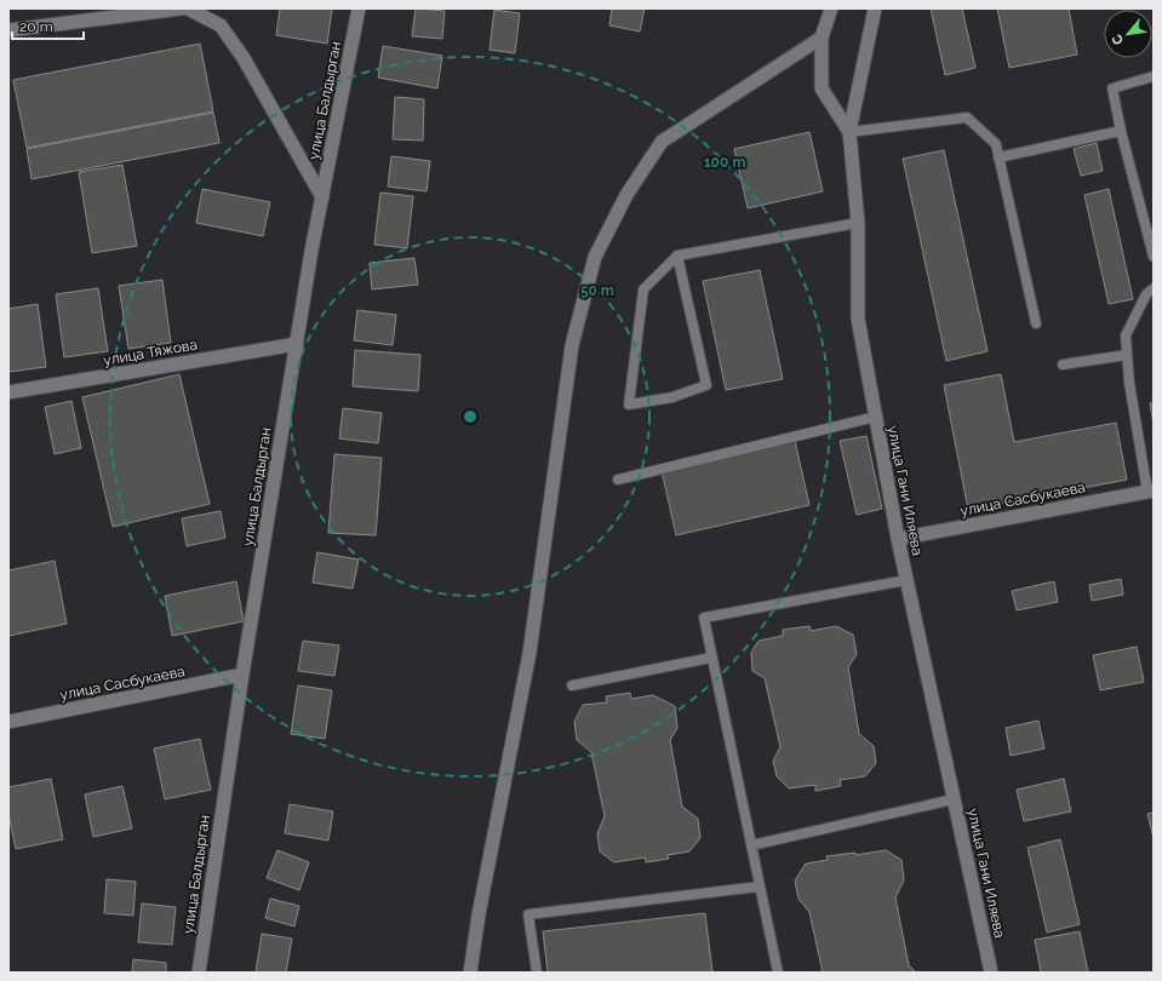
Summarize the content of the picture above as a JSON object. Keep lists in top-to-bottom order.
{
  "streets": {
    "street": [
      "улица Балдырган",
      "улица Тяжова",
      "улица Гани Иляева",
      "улица Сасбукаева"
    ]
  },
  "crossings": [
    ["улица Балдырган", "улица Тяжова"],
    ["улица Балдырган", "улица Сасбукаева"],
    ["улица Гани Иляева", "улица Сасбукаева"]
  ],
  "scale_bar": "20 m",
  "north": "bottom left",
  "rings": ["100 m", "50 m"]
}
